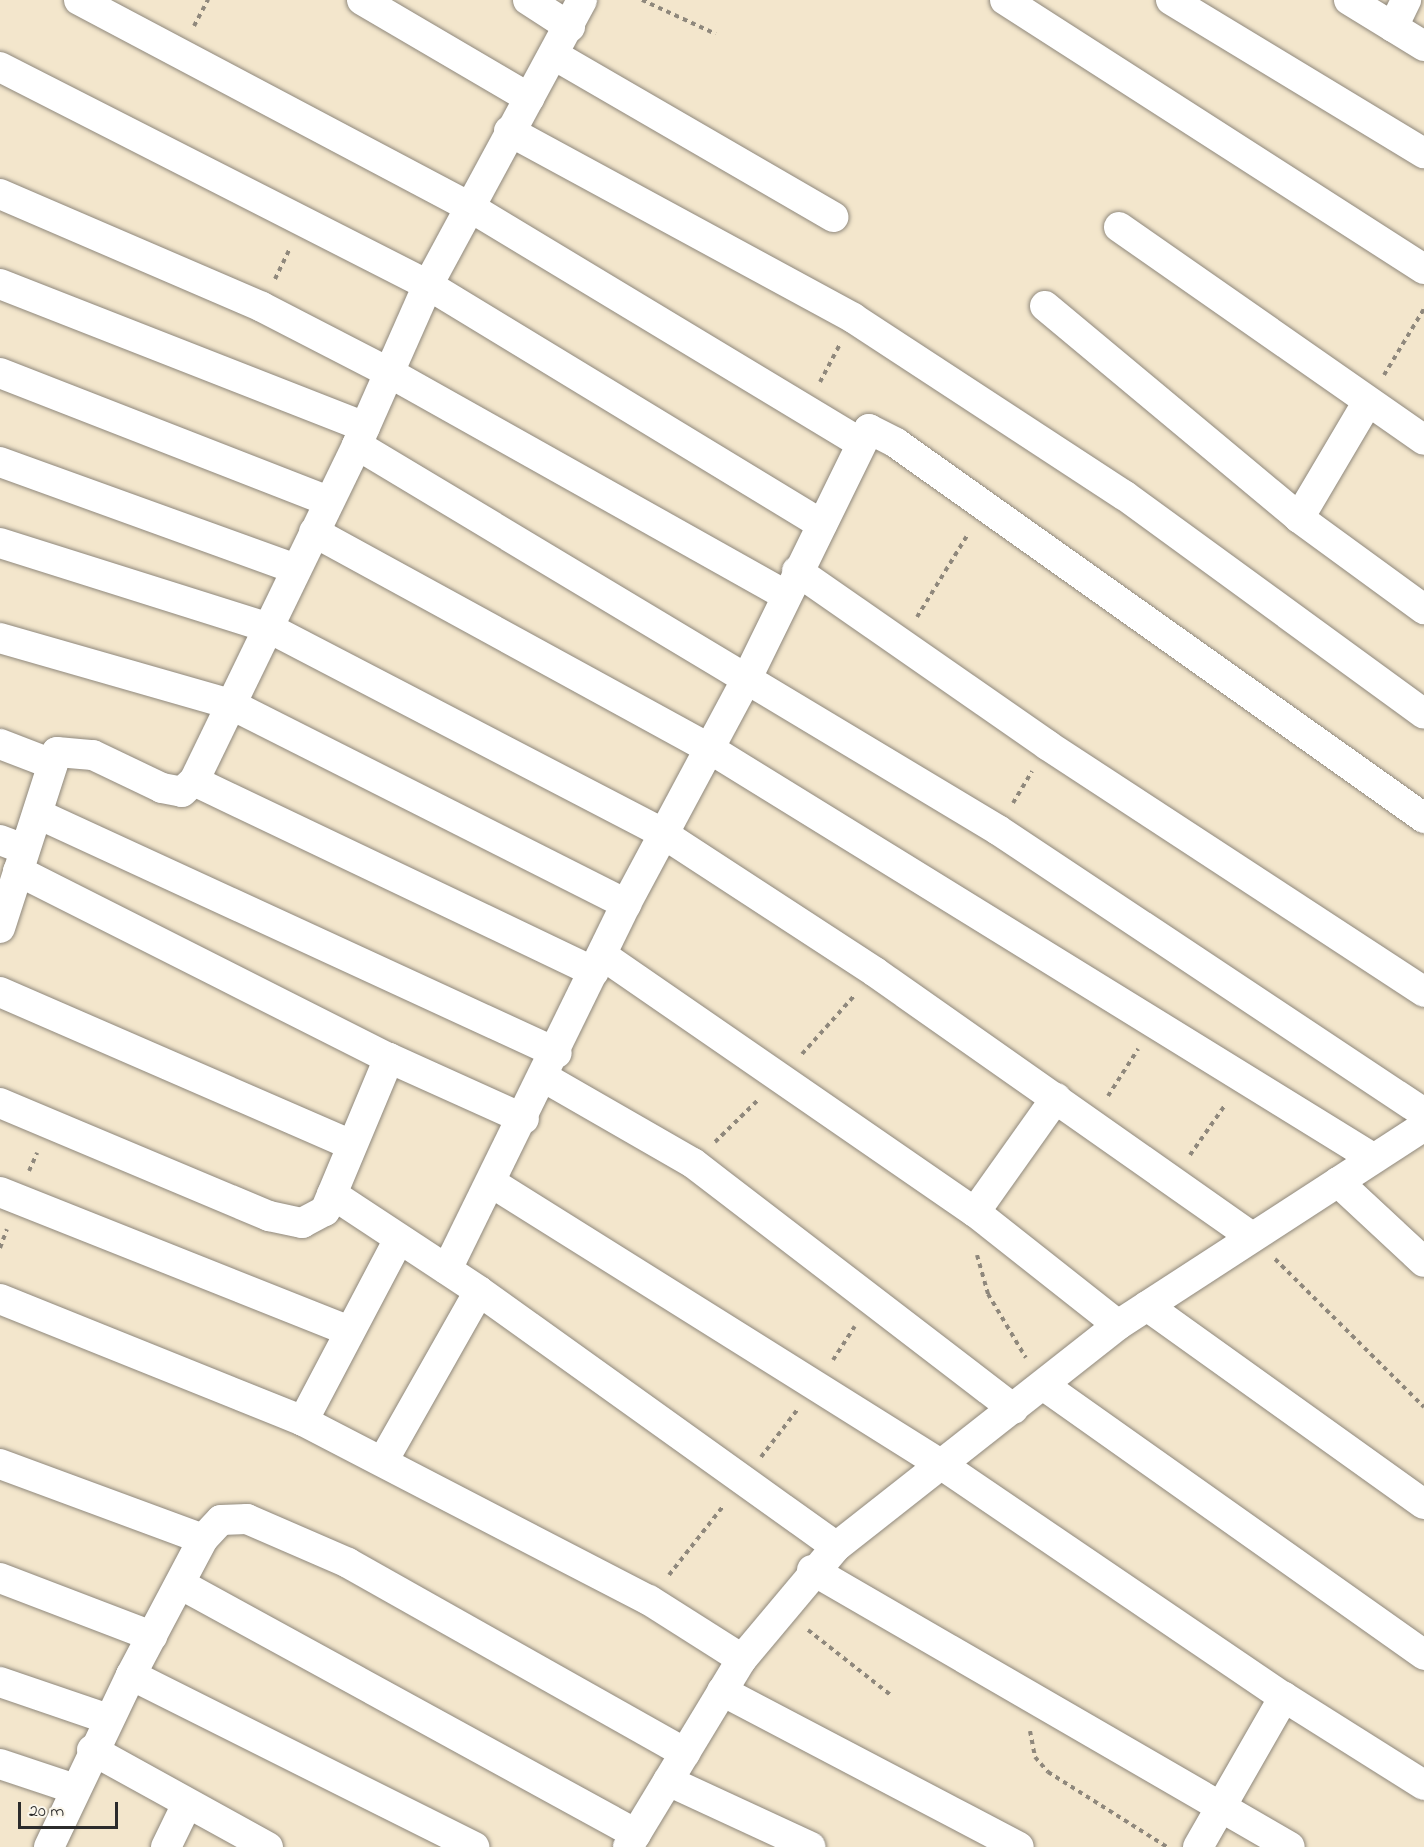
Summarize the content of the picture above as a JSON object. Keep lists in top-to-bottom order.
{
  "scale_bar": "20 m"
}
